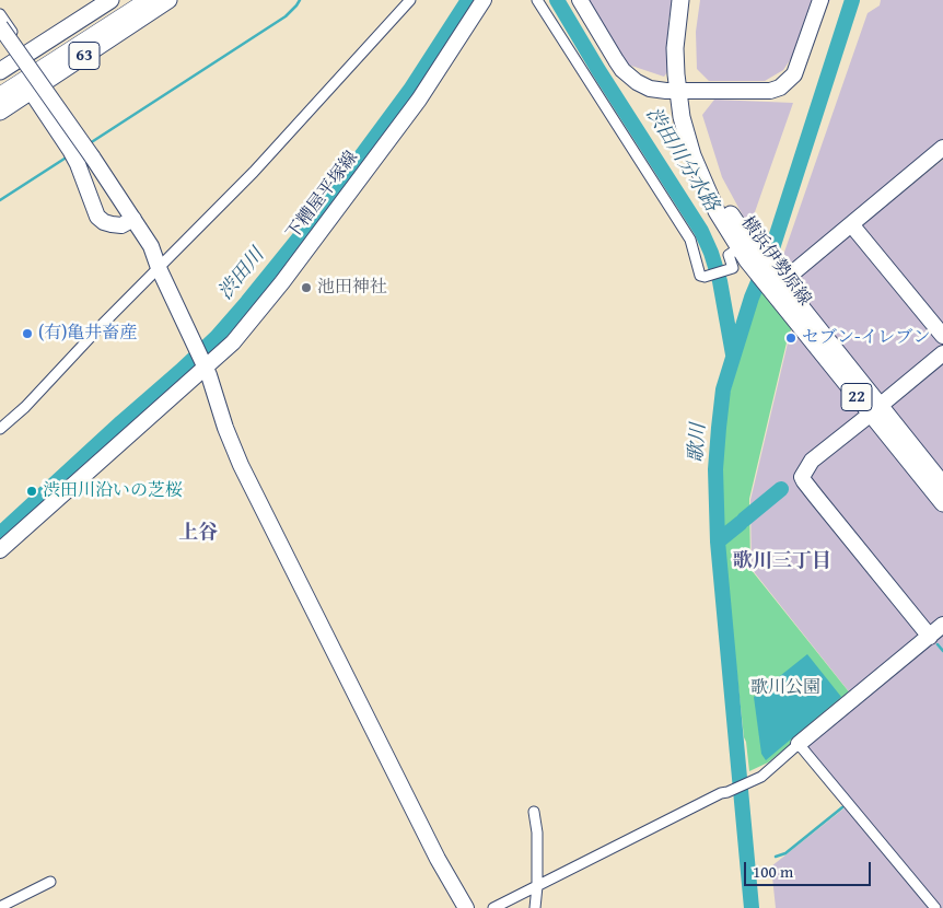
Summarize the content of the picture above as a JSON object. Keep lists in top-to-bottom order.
{
  "streets": {
    "main road": ["63", "横浜伊勢原線", "22"],
    "street": ["下糟屋平塚線"]
  },
  "districts": ["上谷", "歌川三丁目"],
  "water": ["渋田川分水路", "渋田川", "歌川"],
  "parks": ["歌川公園"],
  "places": [
    "池田神社",
    "(有)亀井畜産",
    "セブン-イレブン",
    "渋田川沿いの芝桜"
  ],
  "scale_bar": "100 m"
}
